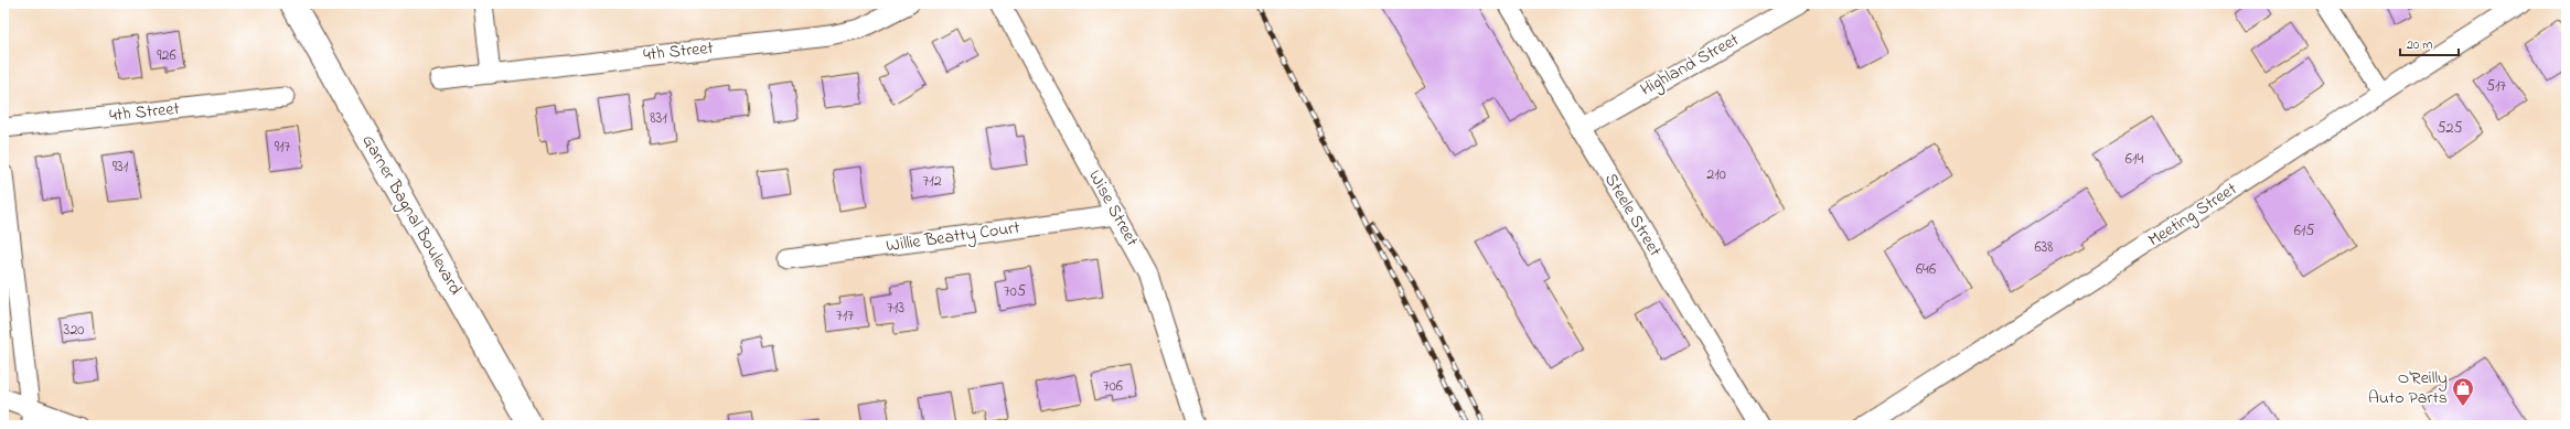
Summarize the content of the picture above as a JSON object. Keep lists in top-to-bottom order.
{
  "streets": {
    "highway": ["Garner Bagnal Boulevard"],
    "street": [
      "4th Street",
      "Highland Street",
      "Wise Street",
      "Steele Street",
      "Meeting Street",
      "Willie Beatty Court"
    ]
  },
  "crossings": [
    ["Highland Street", "Steele Street"],
    ["Wise Street", "Willie Beatty Court"]
  ],
  "places": {
    "shop": ["O'Reilly Auto Parts"]
  },
  "house_numbers": [
    "926",
    "517",
    "831",
    "525",
    "917",
    "614",
    "931",
    "210",
    "712",
    "615",
    "638",
    "646",
    "705",
    "713",
    "717",
    "320",
    "706"
  ],
  "scale_bar": "20 m"
}
